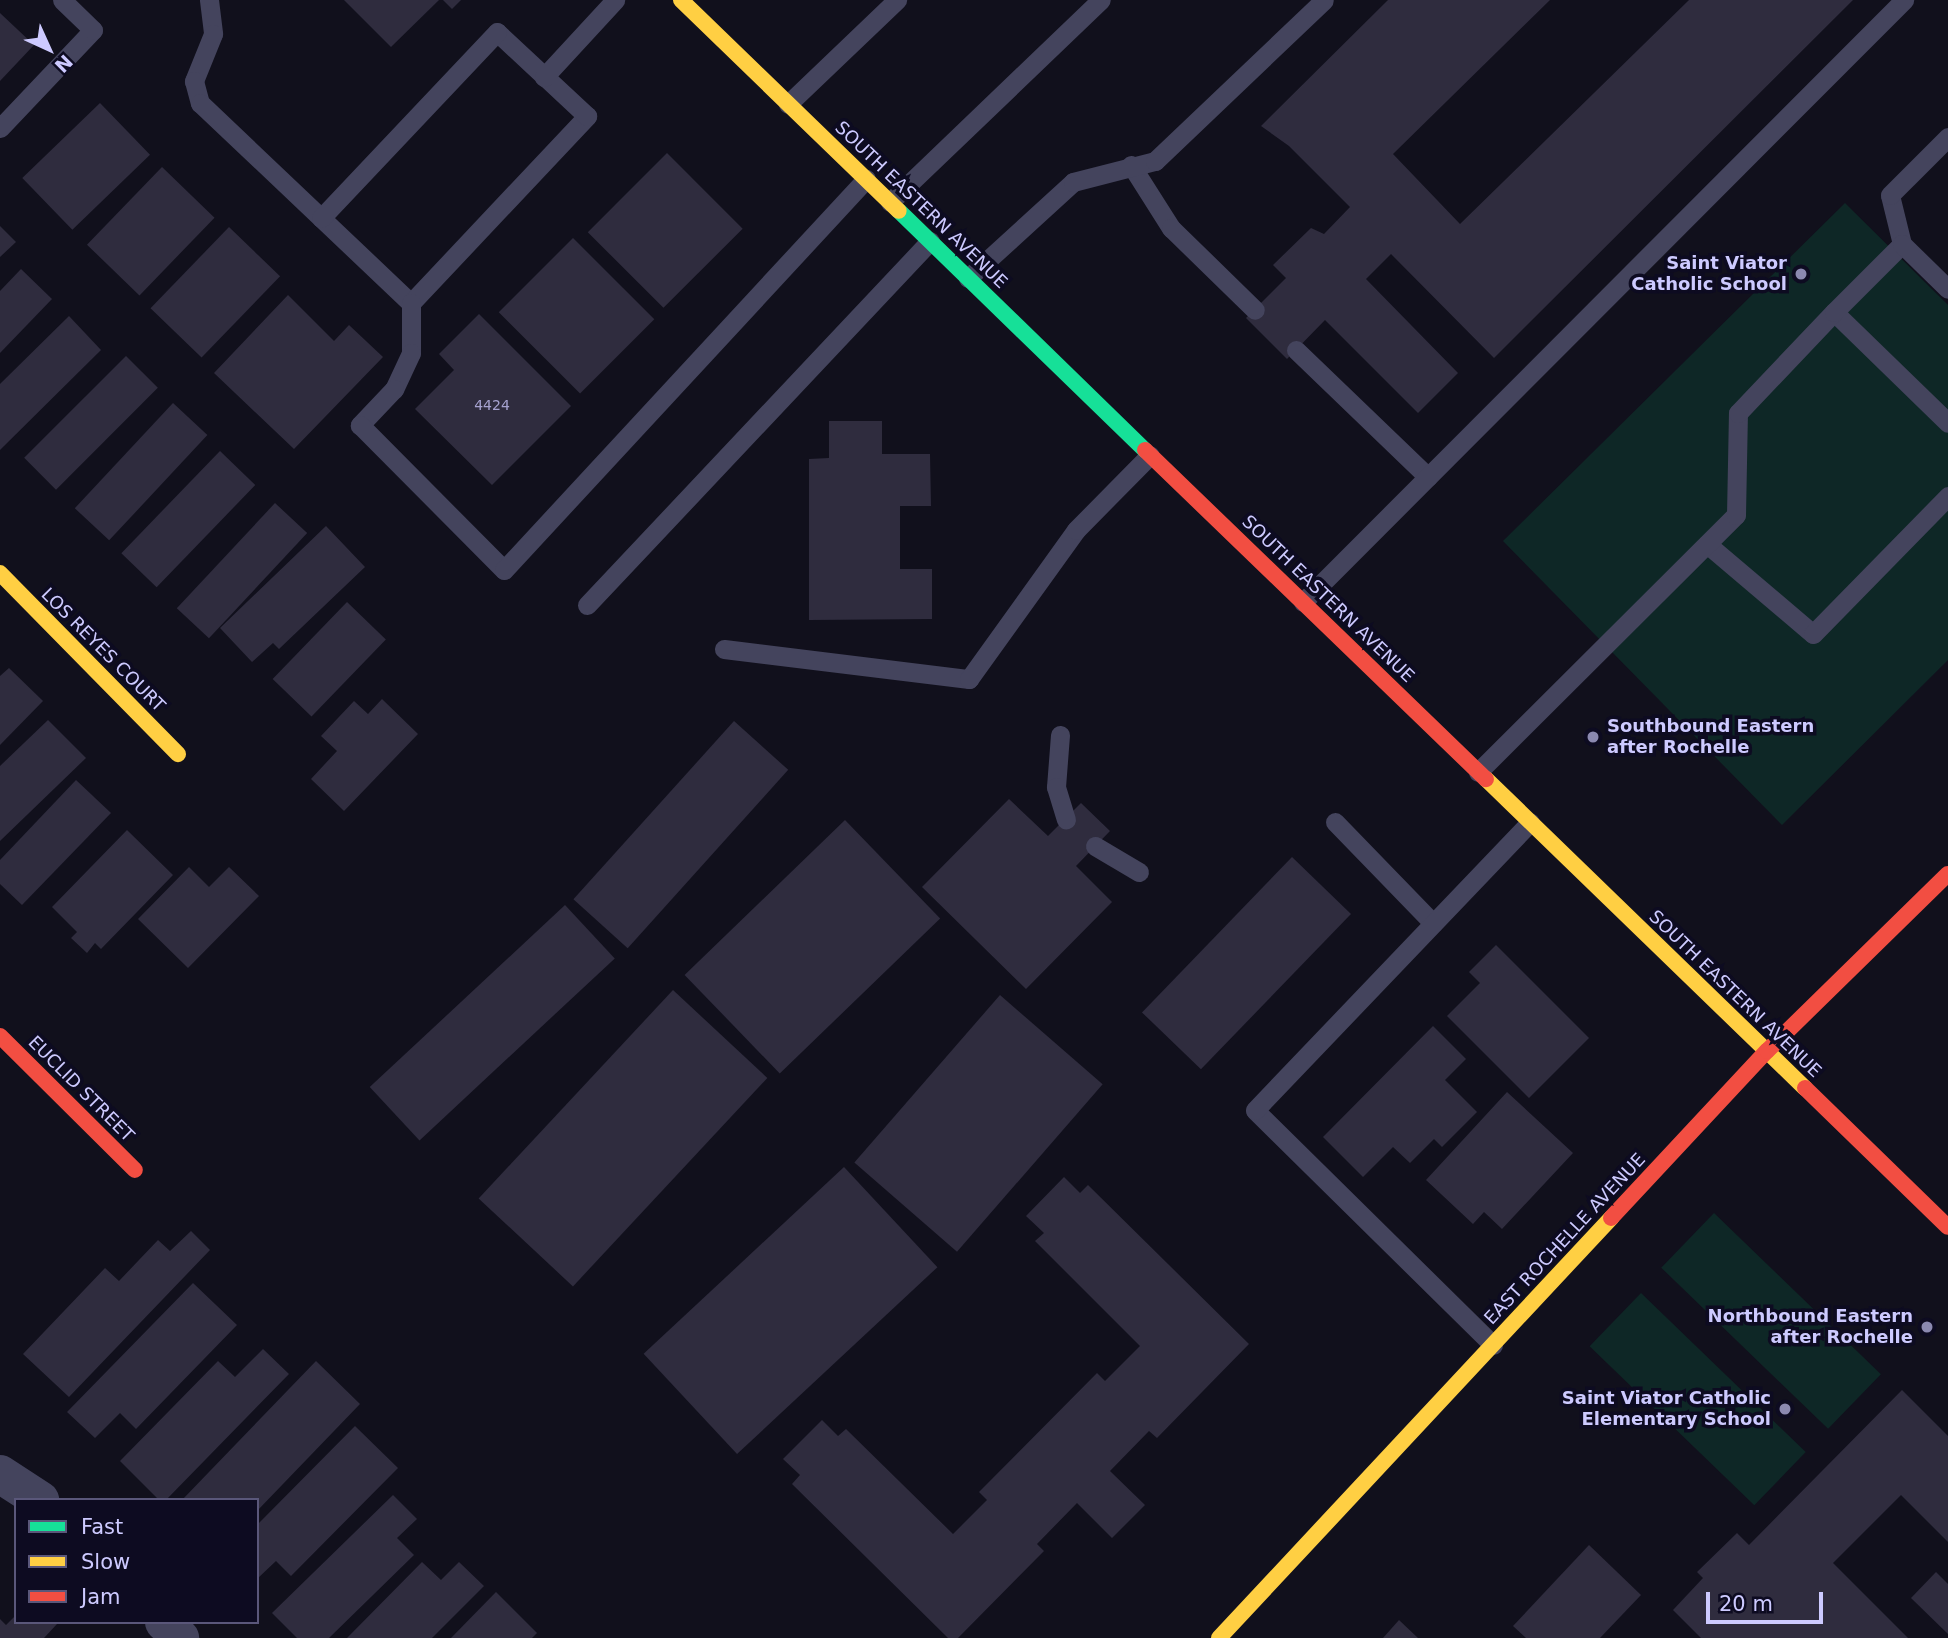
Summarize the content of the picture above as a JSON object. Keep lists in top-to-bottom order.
{
  "streets": {
    "main road": [
      "SOUTH EASTERN AVENUE",
      "LOS REYES COURT",
      "EUCLID STREET",
      "EAST ROCHELLE AVENUE"
    ]
  },
  "crossings": [
    ["SOUTH EASTERN AVENUE", "EAST ROCHELLE AVENUE"]
  ],
  "places": [
    "Saint Viator Catholic School",
    "Southbound Eastern after Rochelle",
    "Northbound Eastern after Rochelle",
    "Saint Viator Catholic Elementary School"
  ],
  "house_numbers": ["4424"],
  "legend": ["Fast", "Slow", "Jam"],
  "scale_bar": "20 m",
  "north": "bottom right"
}
